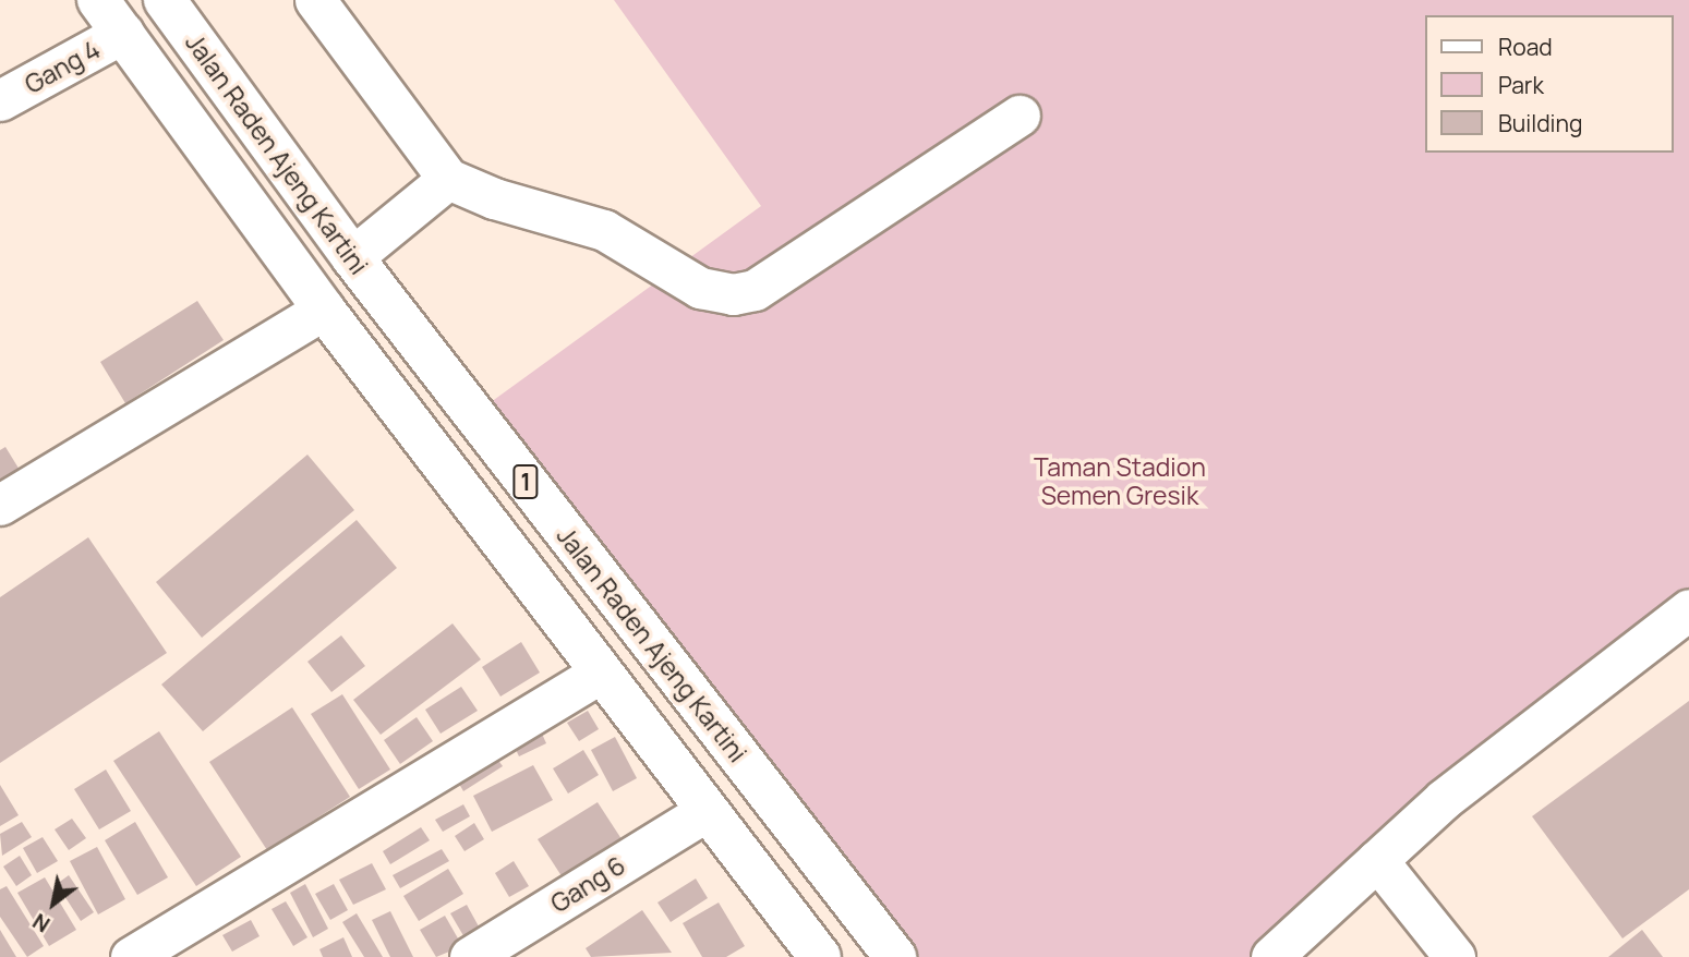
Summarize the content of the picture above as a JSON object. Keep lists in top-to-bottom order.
{
  "streets": {
    "highway": ["Jalan Raden Ajeng Kartini", "1"],
    "street": ["Gang 4", "Gang 6"]
  },
  "crossings": [
    ["Gang 4", "Jalan Raden Ajeng Kartini"],
    ["Jalan Raden Ajeng Kartini", "Gang 6"]
  ],
  "parks": ["Taman Stadion Semen Gresik"],
  "legend": ["Road", "Park", "Building"],
  "north": "bottom left"
}
